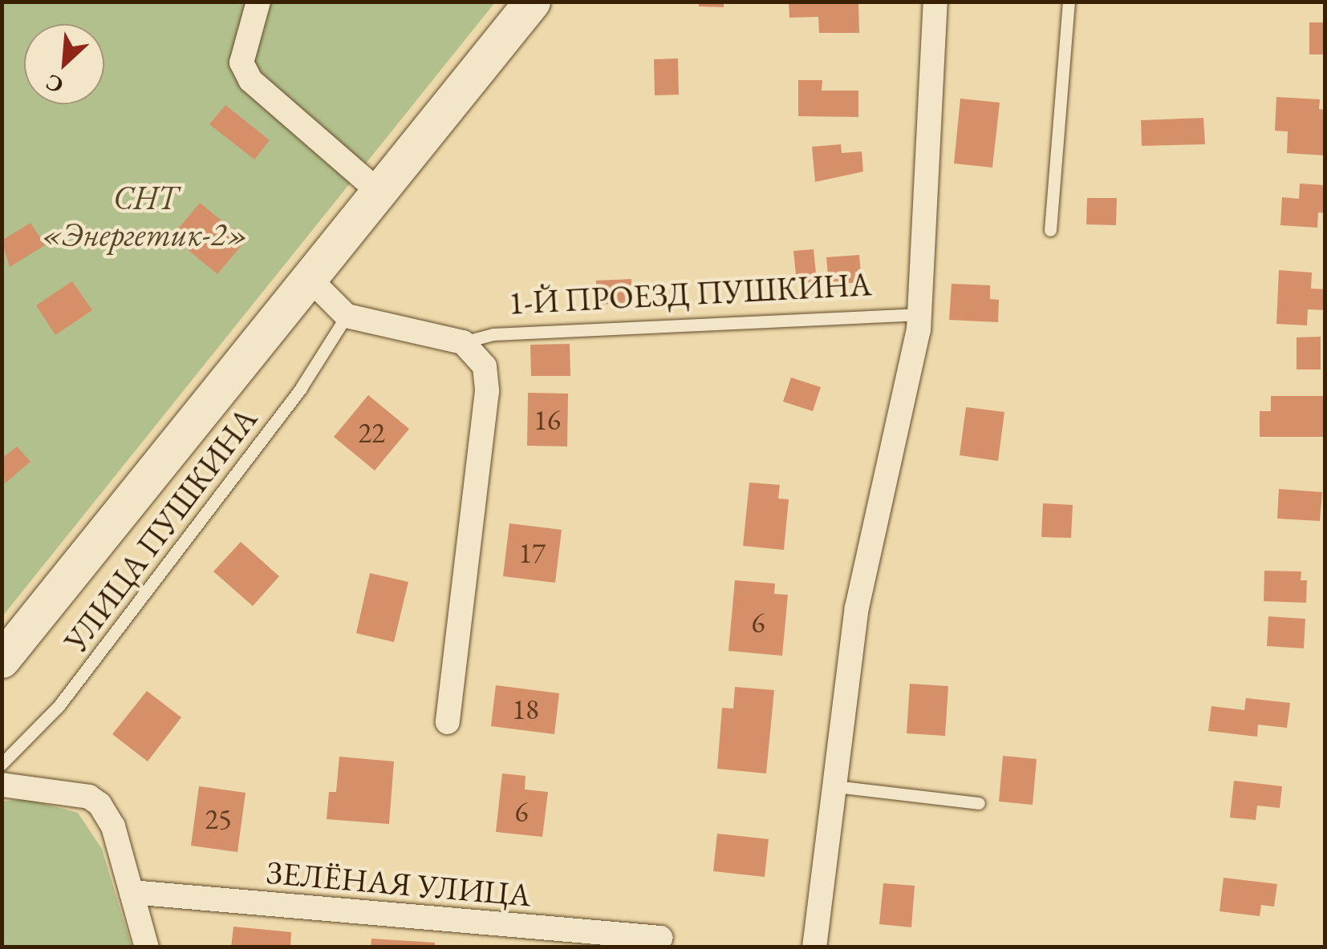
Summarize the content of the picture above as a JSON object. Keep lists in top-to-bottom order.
{
  "streets": {
    "street": ["1-Й ПРОЕЗД ПУШКИНА", "ЗЕЛЁНАЯ УЛИЦА"],
    "lane": ["УЛИЦА ПУШКИНА"]
  },
  "crossings": [
    ["1-Й ПРОЕЗД ПУШКИНА", "УЛИЦА ПУШКИНА"]
  ],
  "parks": ["СНТ «Энергетик-2»"],
  "house_numbers": [
    "16",
    "22",
    "17",
    "6",
    "18",
    "6",
    "25"
  ],
  "north": "bottom left"
}
